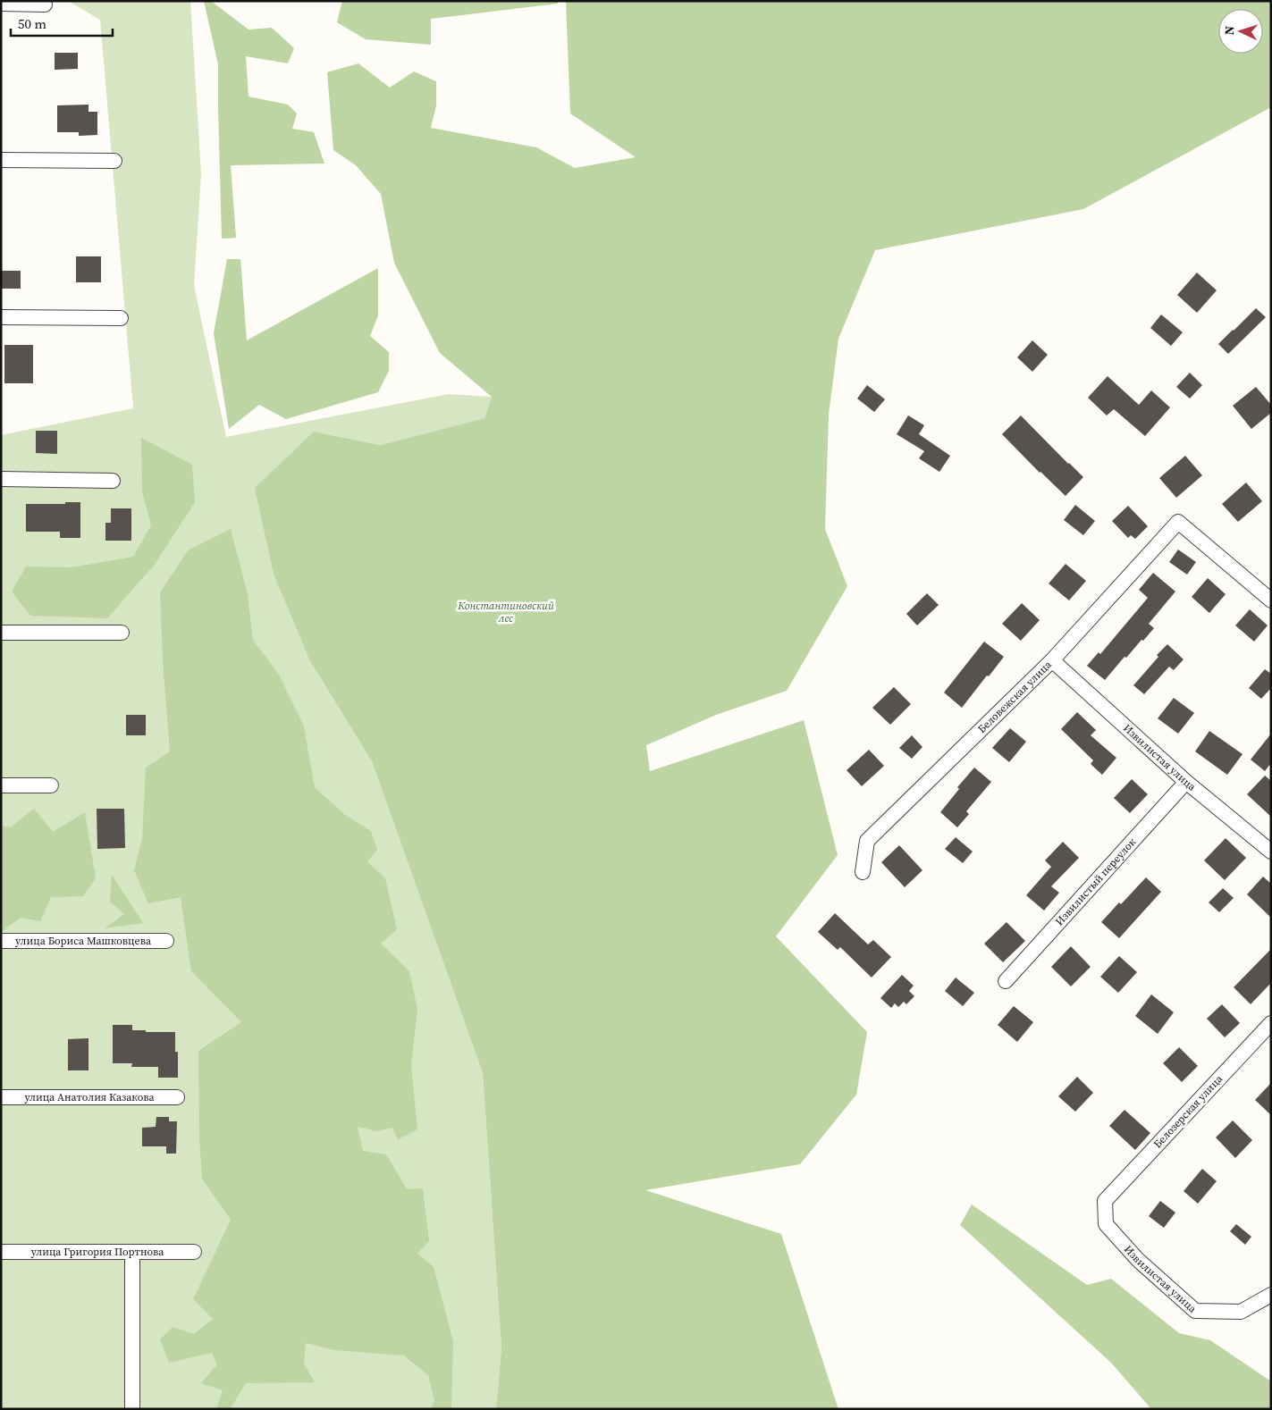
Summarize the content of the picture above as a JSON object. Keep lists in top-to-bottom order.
{
  "streets": {
    "street": [
      "Беловежская улица",
      "Извилистая улица",
      "Извилистый переулок",
      "улица Бориса Машковцева",
      "улица Анатолия Казакова",
      "Белозерская улица",
      "улица Григория Портнова"
    ]
  },
  "crossings": [
    ["Беловежская улица", "Извилистая улица"],
    ["Извилистая улица", "Извилистый переулок"],
    ["Извилистая улица", "Белозерская улица"]
  ],
  "parks": ["Константиновский лес"],
  "scale_bar": "50 m",
  "north": "left"
}
